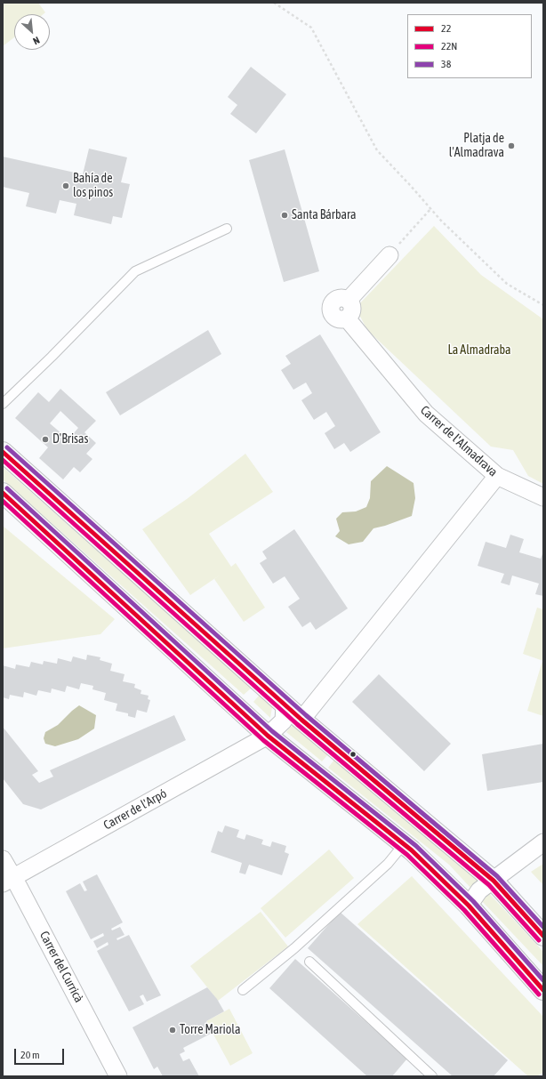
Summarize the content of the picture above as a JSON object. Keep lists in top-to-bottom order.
{
  "streets": {
    "street": ["Carrer de l'Almadrava", "Carrer de l'Arpó", "Carrer del Curricà"]
  },
  "crossings": [
    ["Carrer de l'Arpó", "Carrer del Curricà"]
  ],
  "parks": ["La Almadraba"],
  "places": [
    "Platja de l'Almadrava",
    "Bahía de los pinos",
    "Santa Bárbara",
    "D'Brisas",
    "Torre Mariola"
  ],
  "lines": ["transit line 38", "transit line 22", "transit line 22N"],
  "legend": ["22", "22N", "38"],
  "scale_bar": "20 m",
  "north": "bottom right"
}
